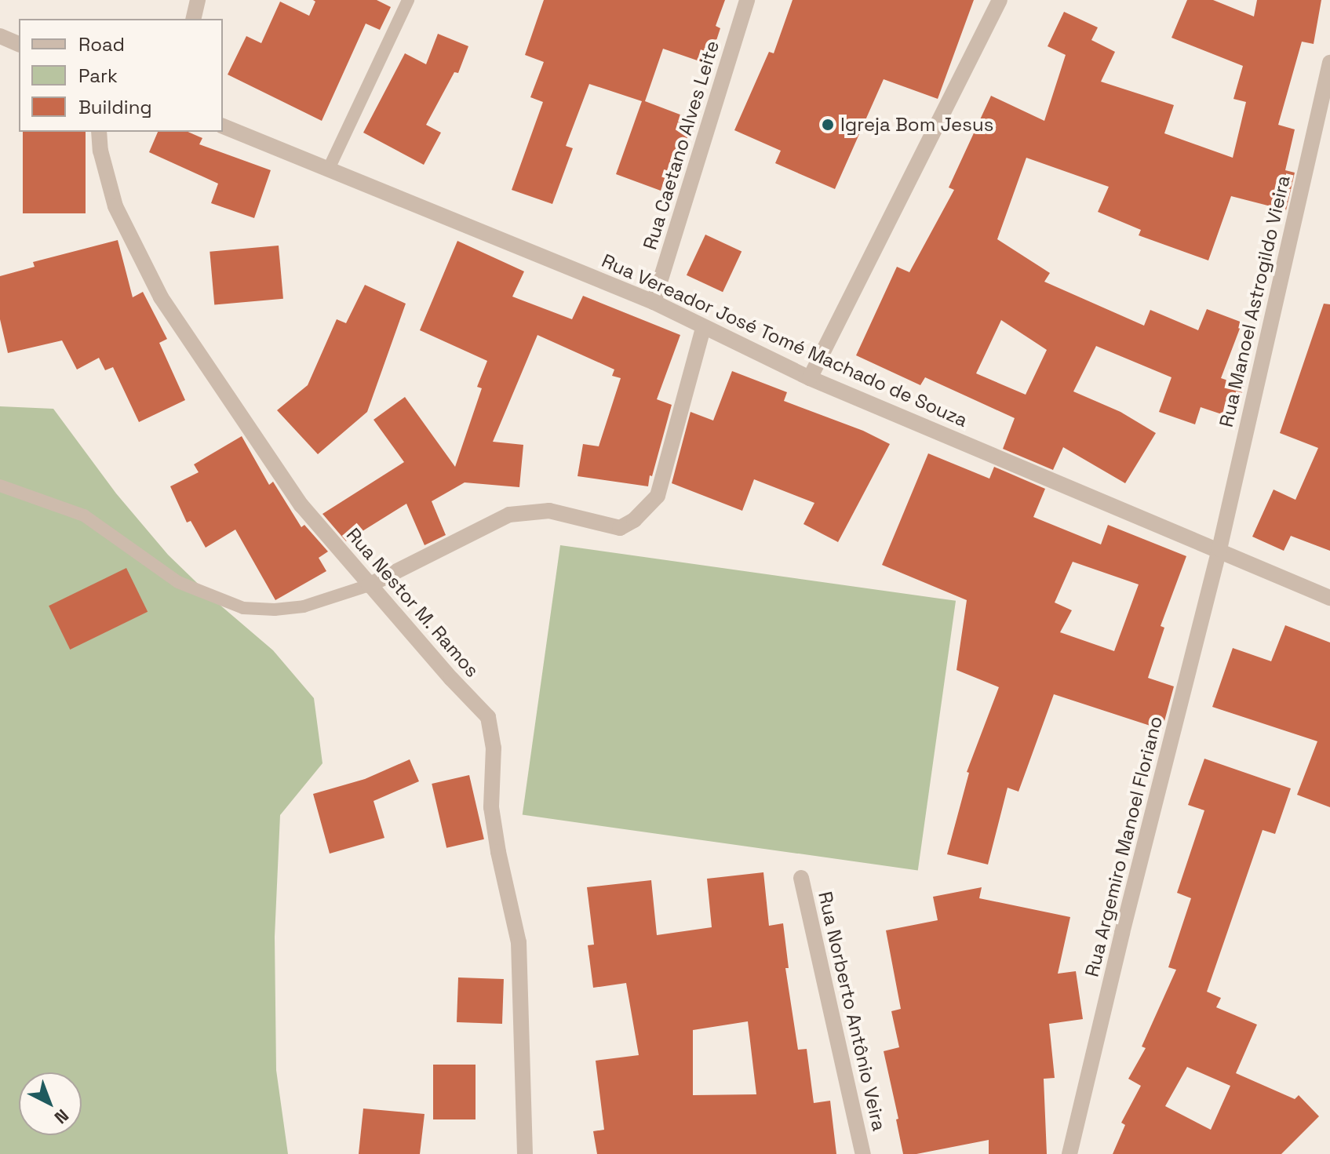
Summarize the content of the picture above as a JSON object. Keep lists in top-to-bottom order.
{
  "streets": {
    "street": [
      "Rua Caetano Alves Leite",
      "Rua Manoel Astrogildo Vieira",
      "Rua Vereador José Tomé Machado de Souza",
      "Rua Nestor M. Ramos",
      "Rua Argemiro Manoel Floriano",
      "Rua Norberto Antônio Veira"
    ]
  },
  "crossings": [
    ["Rua Caetano Alves Leite", "Rua Vereador José Tomé Machado de Souza"],
    ["Rua Manoel Astrogildo Vieira", "Rua Vereador José Tomé Machado de Souza"],
    ["Rua Manoel Astrogildo Vieira", "Rua Argemiro Manoel Floriano"],
    ["Rua Vereador José Tomé Machado de Souza", "Rua Argemiro Manoel Floriano"]
  ],
  "places": ["Igreja Bom Jesus"],
  "legend": ["Road", "Park", "Building"],
  "north": "bottom right"
}
